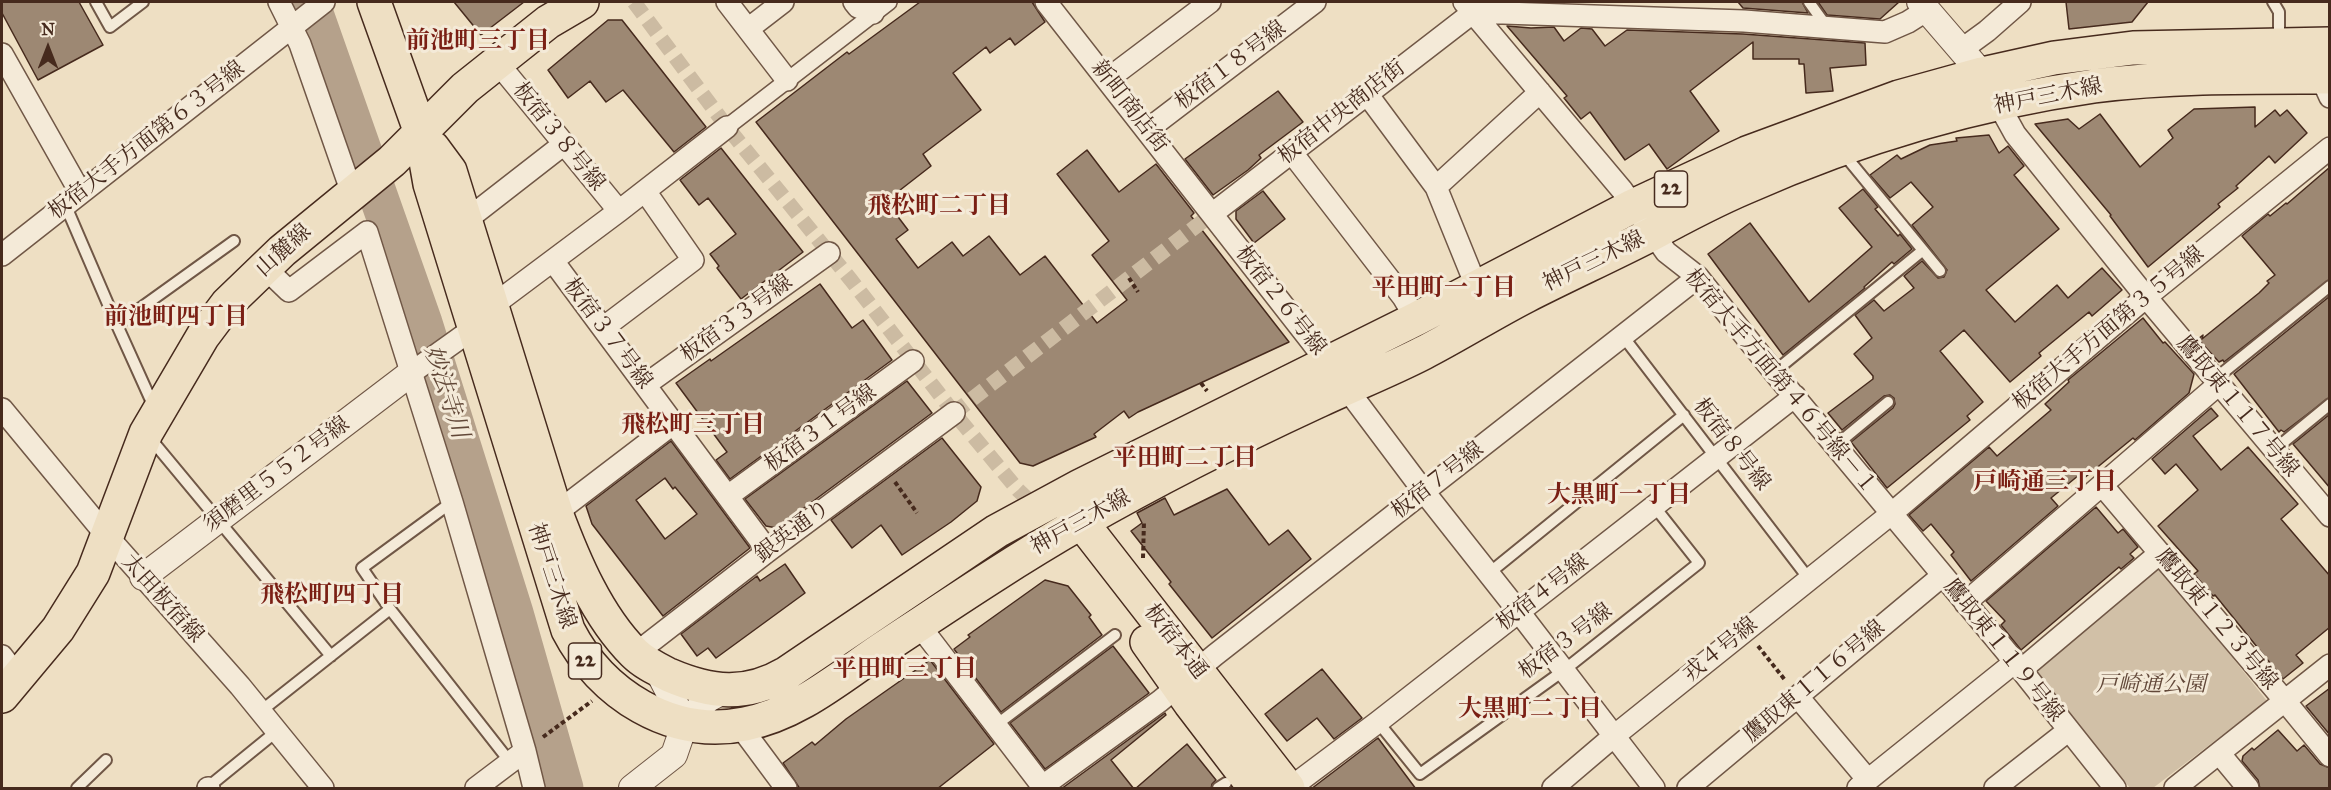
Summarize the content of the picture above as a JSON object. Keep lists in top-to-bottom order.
{
  "streets": {
    "main road": [
      "神戸三木線",
      "22",
      "山麓線",
      "板宿本通"
    ],
    "street": [
      "板宿１８号線",
      "新町商店街",
      "板宿中央商店街",
      "板宿３８号線",
      "板宿大手方面第６３号線",
      "板宿２６号線",
      "板宿３３号線",
      "板宿大手方面第３５号線",
      "板宿３７号線",
      "板宿大手方面第４６号線－１",
      "鷹取東１１７号線",
      "板宿３１号線",
      "須磨里５５２号線",
      "板宿７号線",
      "銀英通り",
      "板宿４号線",
      "太田板宿線",
      "鷹取東１２３号線",
      "戎４号線",
      "鷹取東１１９号線",
      "鷹取東１１６号線"
    ],
    "lane": ["板宿８号線", "板宿３号線"]
  },
  "crossings": [
    ["板宿１８号線", "新町商店街"],
    ["神戸三木線", "山麓線"],
    ["神戸三木線", "板宿２６号線"],
    ["神戸三木線", "板宿大手方面第４６号線－１"],
    ["神戸三木線", "鷹取東１１７号線"],
    ["神戸三木線", "銀英通り"],
    ["神戸三木線", "板宿本通"],
    ["新町商店街", "板宿中央商店街"],
    ["新町商店街", "板宿２６号線"],
    ["板宿中央商店街", "板宿２６号線"],
    ["板宿中央商店街", "板宿大手方面第４６号線－１"],
    ["板宿３８号線", "山麓線"],
    ["山麓線", "太田板宿線"],
    ["板宿２６号線", "板宿７号線"],
    ["板宿２６号線", "板宿４号線"],
    ["板宿２６号線", "板宿３号線"],
    ["板宿２６号線", "戎４号線"],
    ["板宿３３号線", "板宿３７号線"],
    ["板宿大手方面第３５号線", "板宿大手方面第４６号線－１"],
    ["板宿大手方面第３５号線", "鷹取東１１７号線"],
    ["板宿大手方面第３５号線", "戎４号線"],
    ["板宿大手方面第３５号線", "鷹取東１１９号線"],
    ["板宿３７号線", "板宿３１号線"],
    ["板宿３７号線", "銀英通り"],
    ["板宿大手方面第４６号線－１", "板宿７号線"],
    ["板宿大手方面第４６号線－１", "板宿４号線"],
    ["板宿大手方面第４６号線－１", "戎４号線"],
    ["板宿大手方面第４６号線－１", "鷹取東１１９号線"],
    ["板宿８号線", "板宿７号線"],
    ["板宿８号線", "板宿４号線"],
    ["板宿８号線", "戎４号線"],
    ["須磨里５５２号線", "太田板宿線"],
    ["板宿７号線", "板宿本通"],
    ["板宿４号線", "板宿本通"],
    ["板宿４号線", "板宿３号線"],
    ["戎４号線", "鷹取東１１９号線"],
    ["鷹取東１１９号線", "鷹取東１１６号線"]
  ],
  "districts": [
    "前池町三丁目",
    "飛松町二丁目",
    "平田町一丁目",
    "前池町四丁目",
    "飛松町三丁目",
    "平田町二丁目",
    "戸崎通三丁目",
    "大黒町一丁目",
    "飛松町四丁目",
    "平田町三丁目",
    "大黒町二丁目"
  ],
  "water": ["妙法寺川"],
  "parks": ["戸崎通公園"],
  "north": "top"
}
